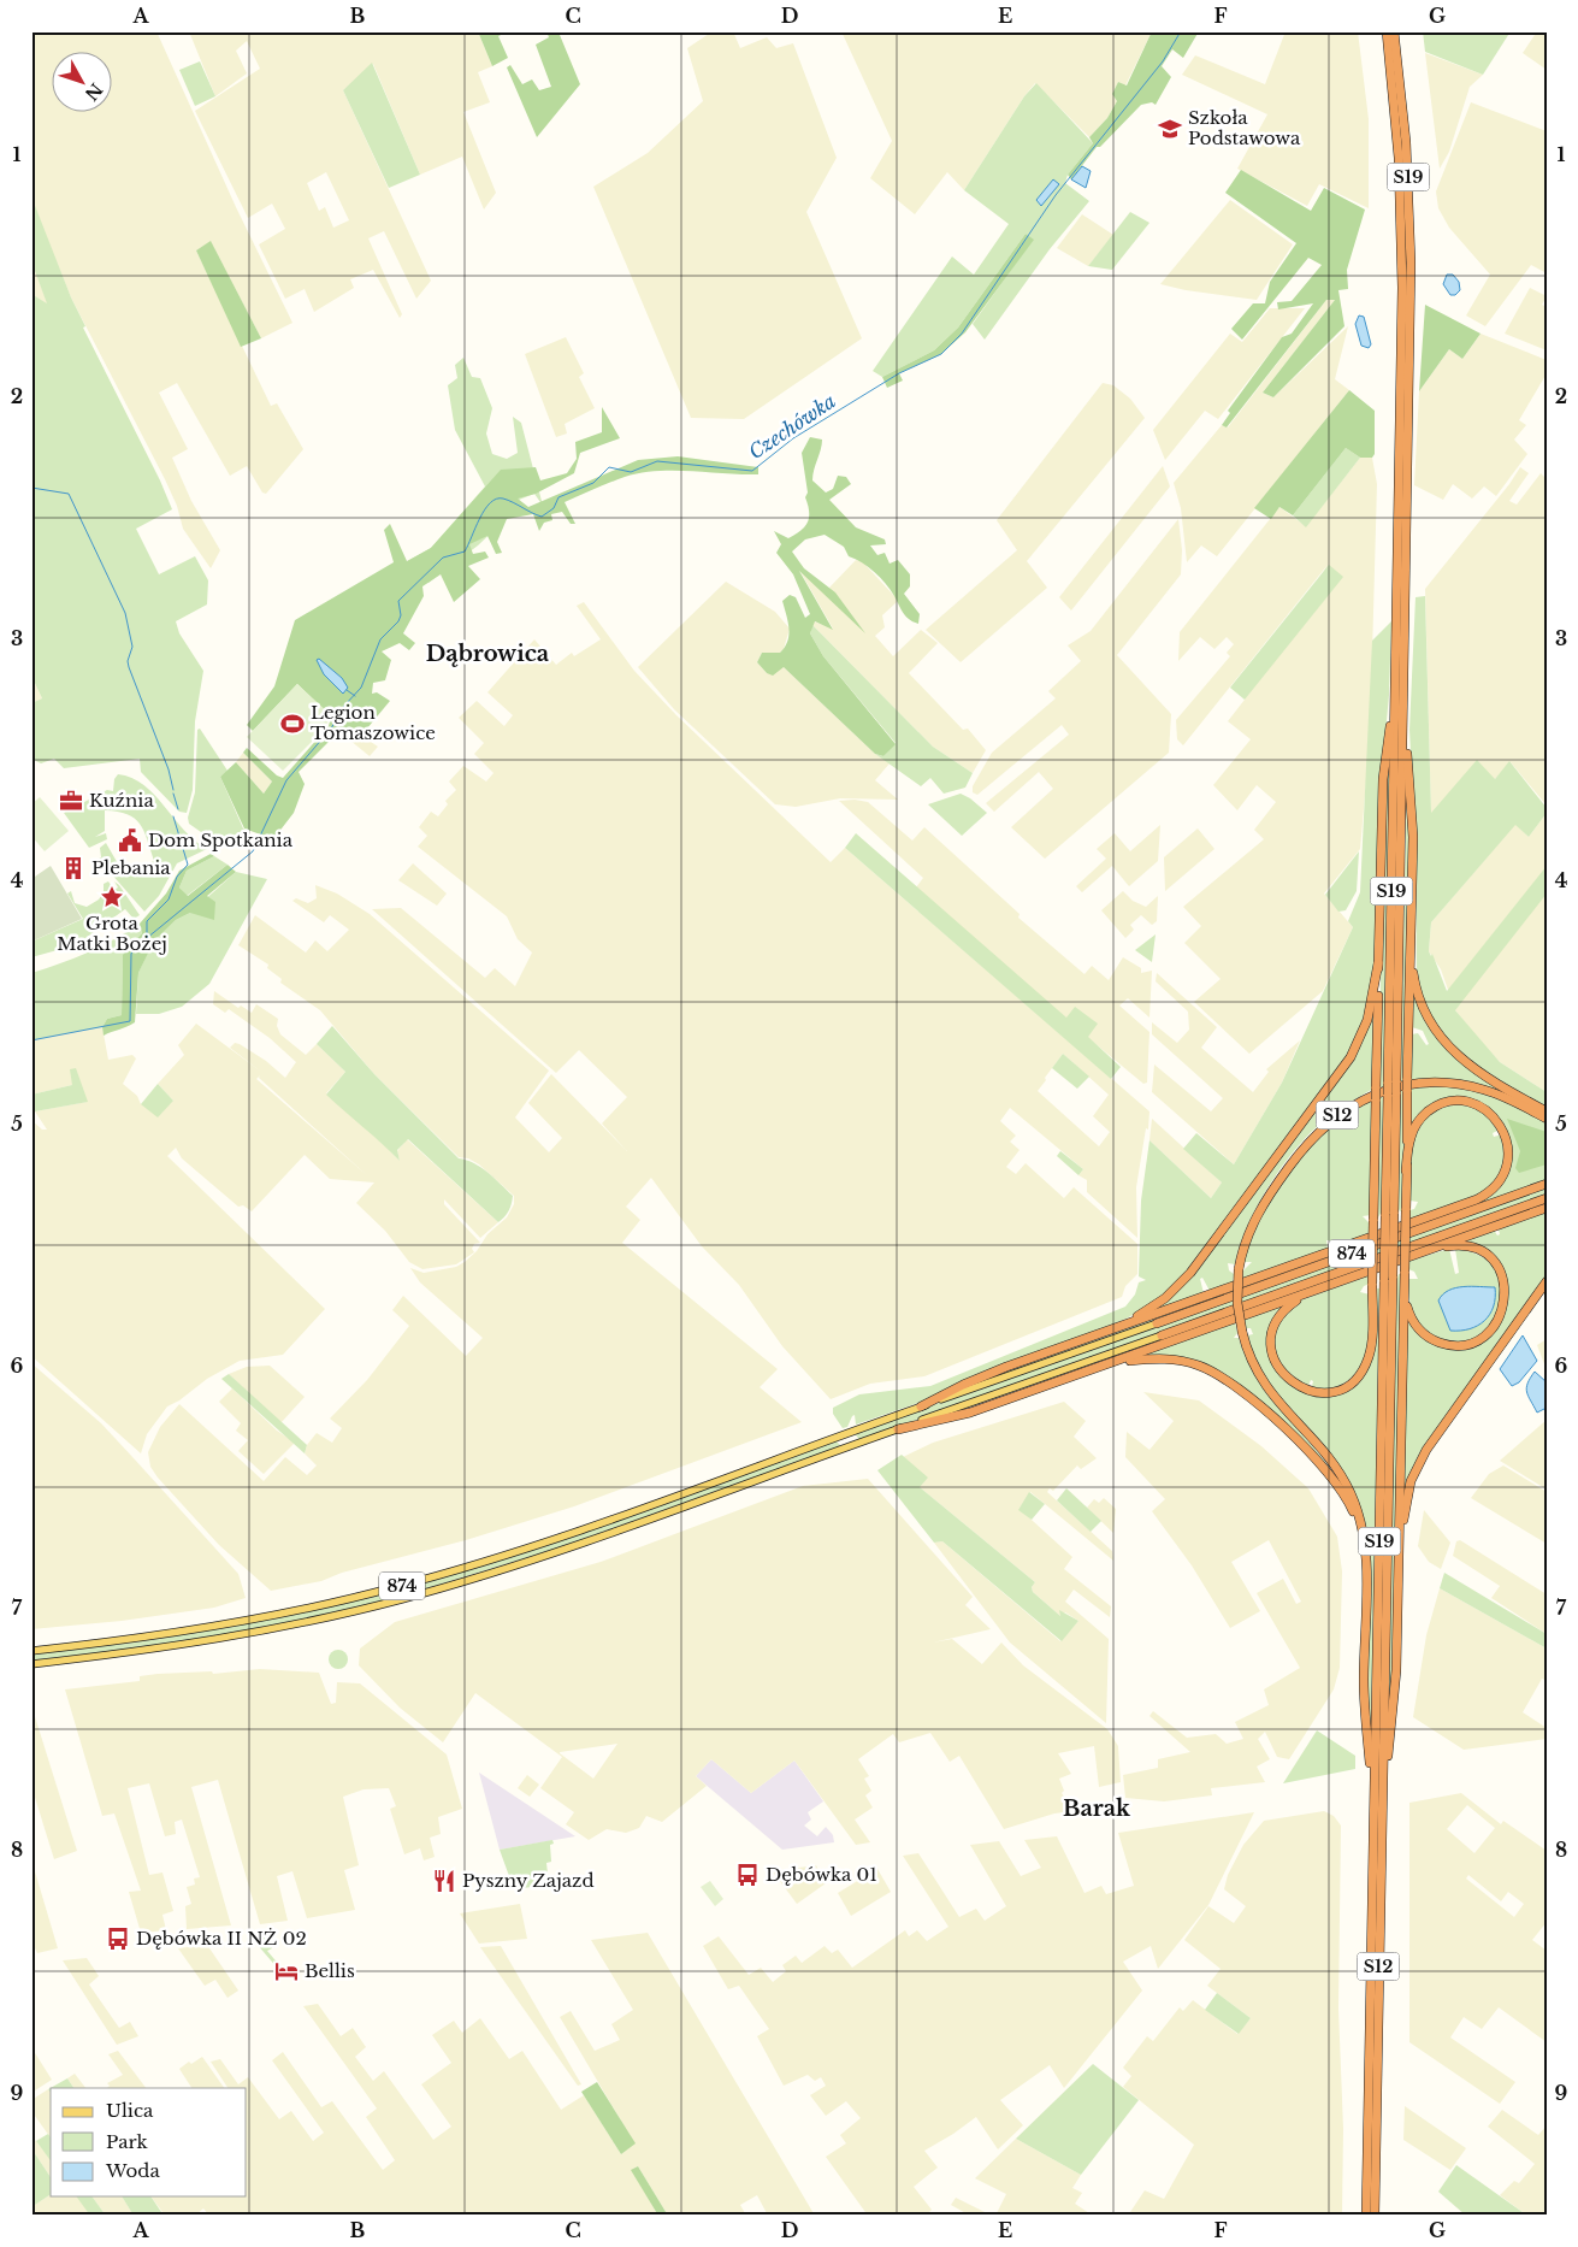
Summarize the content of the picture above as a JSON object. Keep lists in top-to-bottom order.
{
  "streets": {
    "highway": ["S19", "S12", "874"]
  },
  "crossings": [
    ["S19", "S12"]
  ],
  "districts": ["Dąbrowica", "Barak"],
  "water": ["Czechówka"],
  "places": {
    "school or university": ["Szkoła Podstawowa"],
    "sports": ["Legion Tomaszowice"],
    "office": ["Kuźnia"],
    "public building": ["Dom Spotkania"],
    "building": ["Plebania"],
    "place": ["Grota Matki Bożej"],
    "bus stop": ["Dębówka 01", "Dębówka II NŻ 02"],
    "restaurant": ["Pyszny Zajazd"],
    "hotel": ["Bellis"]
  },
  "legend": ["Ulica", "Park", "Woda"],
  "north": "bottom right",
  "grid": {
    "columns": [
      "A",
      "B",
      "C",
      "D",
      "E",
      "F",
      "G"
    ],
    "rows": [
      "1",
      "2",
      "3",
      "4",
      "5",
      "6",
      "7",
      "8",
      "9"
    ]
  }
}
